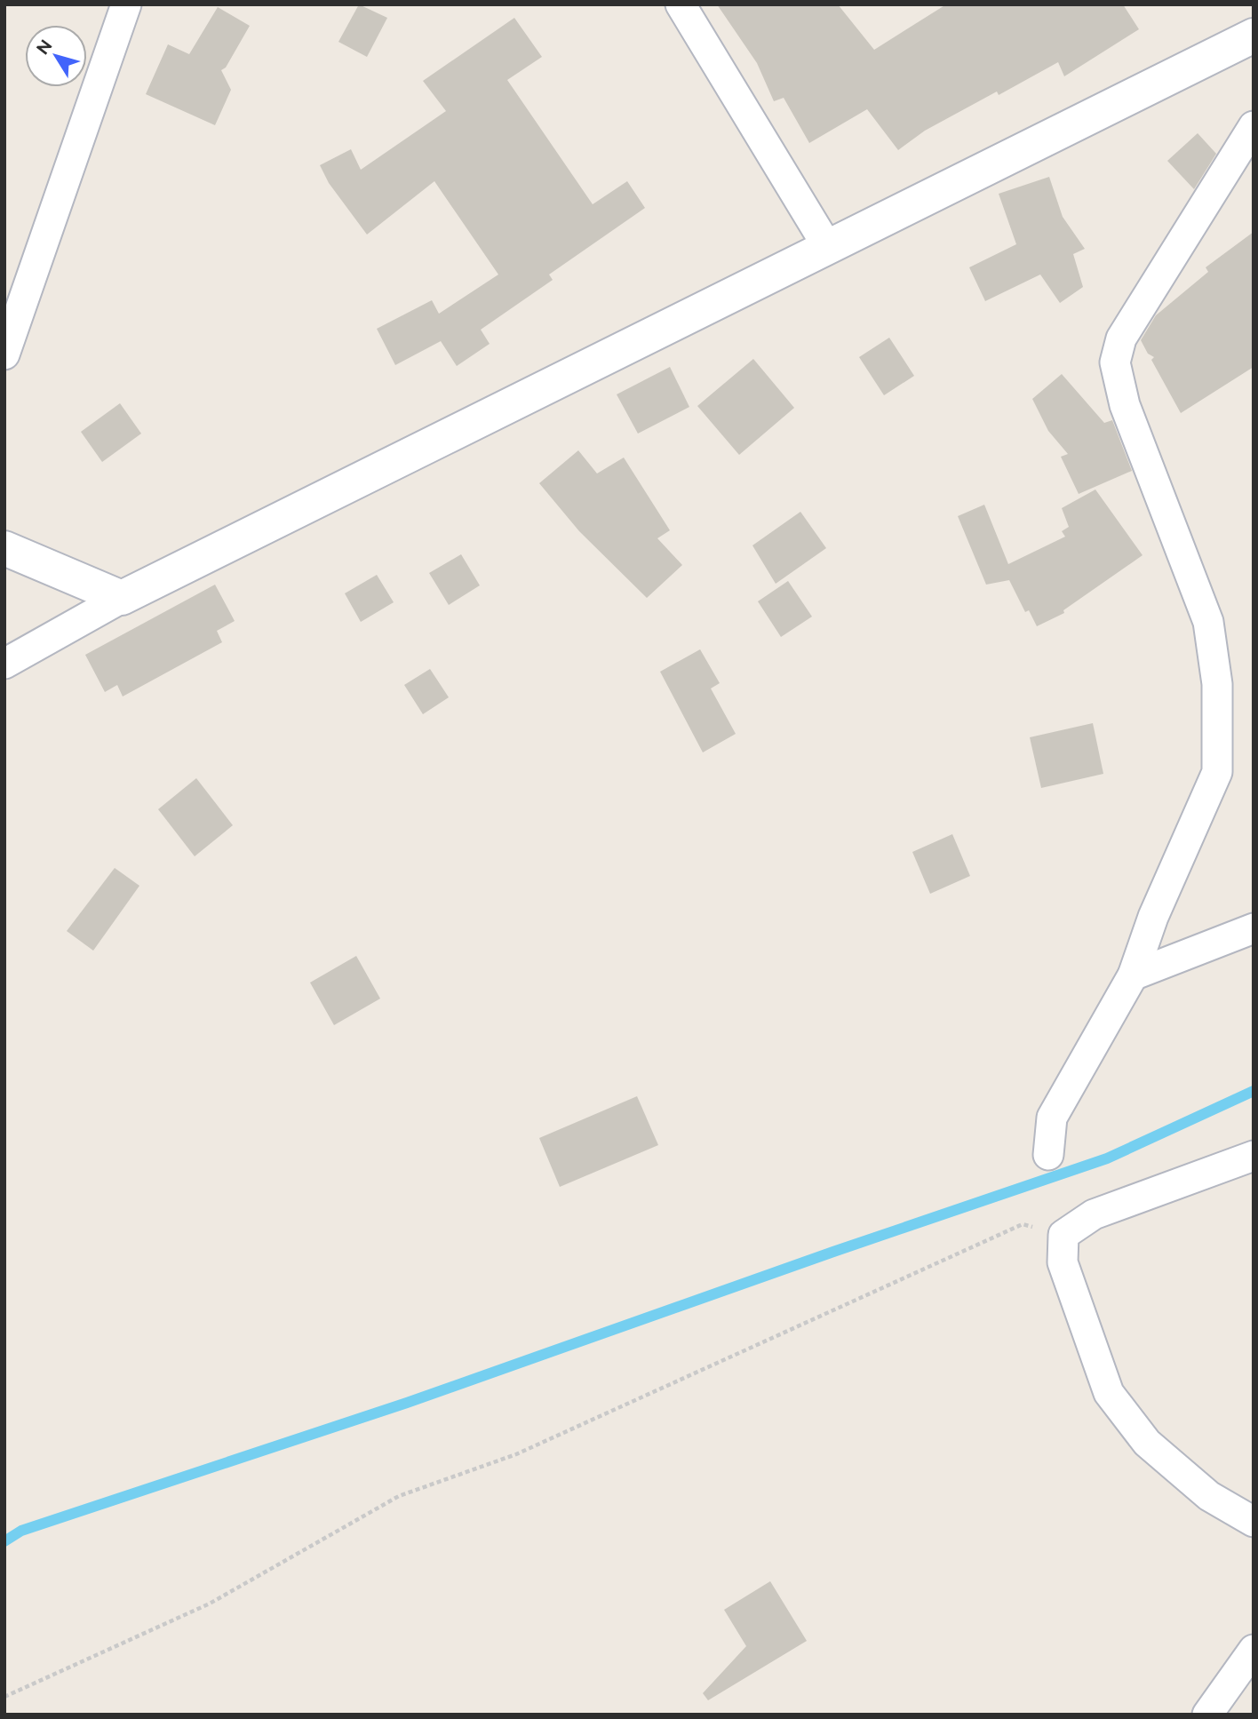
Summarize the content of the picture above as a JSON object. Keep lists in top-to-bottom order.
{
  "north": "top left"
}
